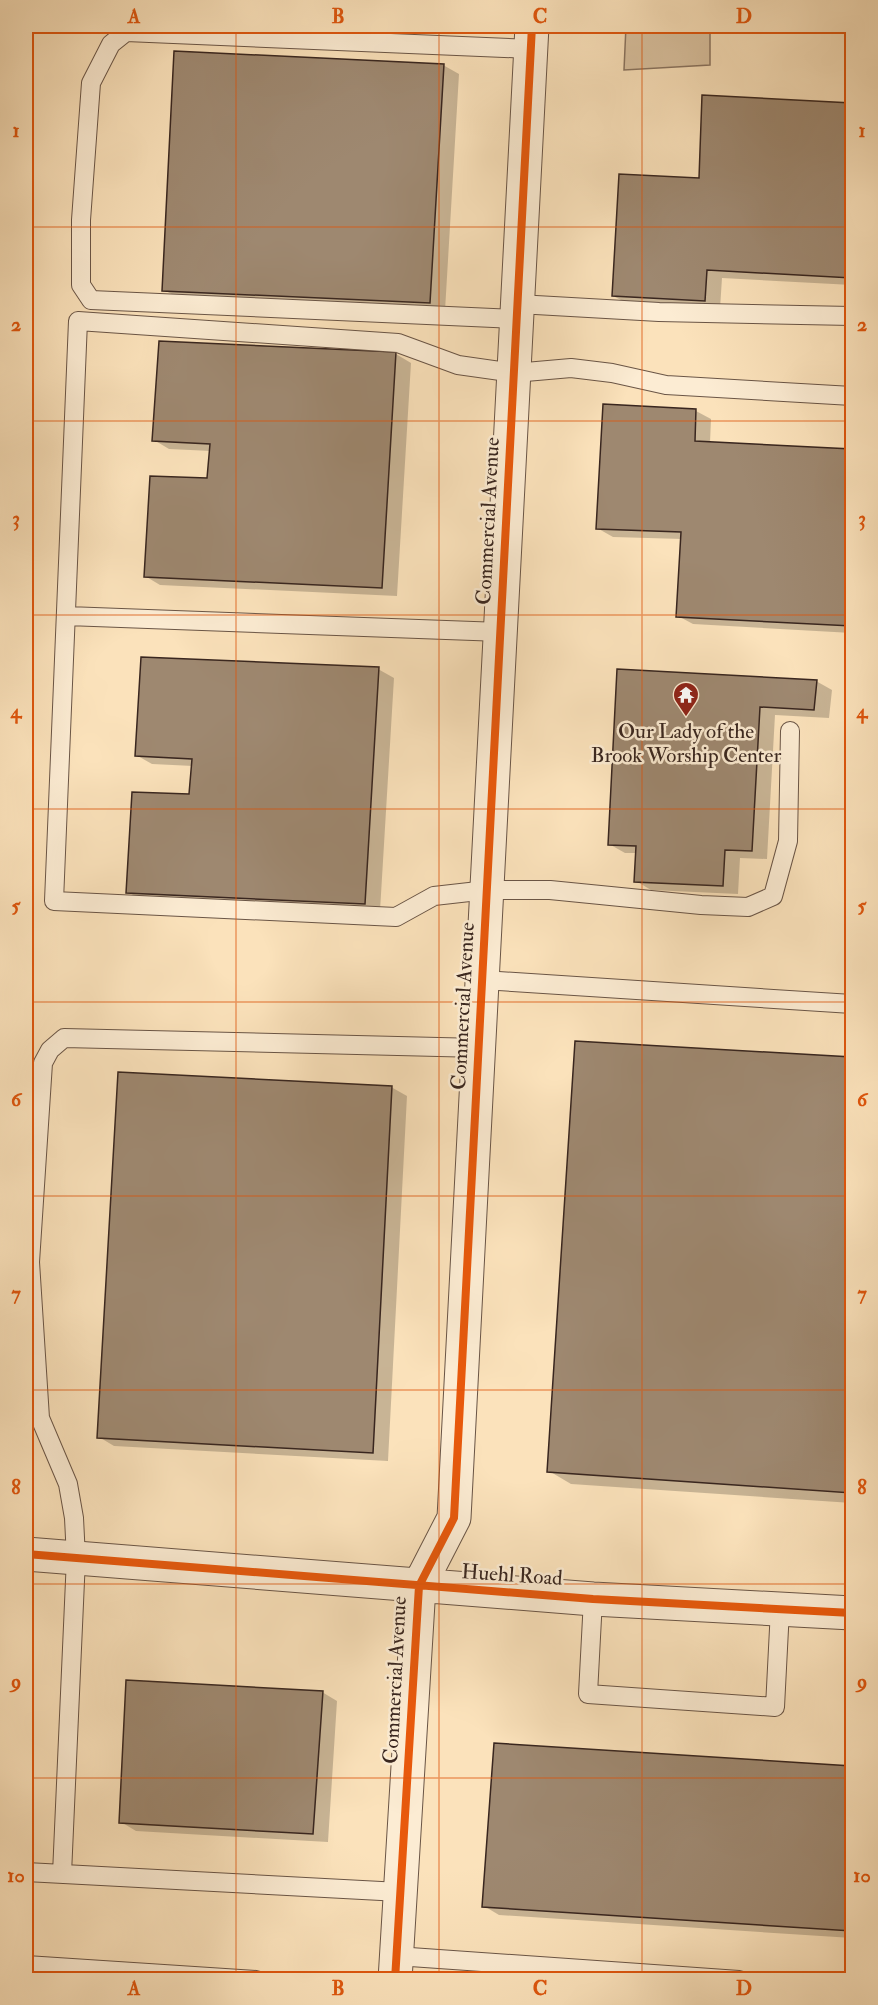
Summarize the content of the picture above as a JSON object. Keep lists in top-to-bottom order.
{
  "streets": {
    "street": ["Commercial Avenue", "Huehl Road"]
  },
  "crossings": [
    ["Commercial Avenue", "Huehl Road"]
  ],
  "places": {
    "temple": ["Our Lady of the Brook Worship Center"]
  },
  "grid": {
    "columns": [
      "A",
      "B",
      "C",
      "D"
    ],
    "rows": [
      "1",
      "2",
      "3",
      "4",
      "5",
      "6",
      "7",
      "8",
      "9",
      "10"
    ]
  }
}
